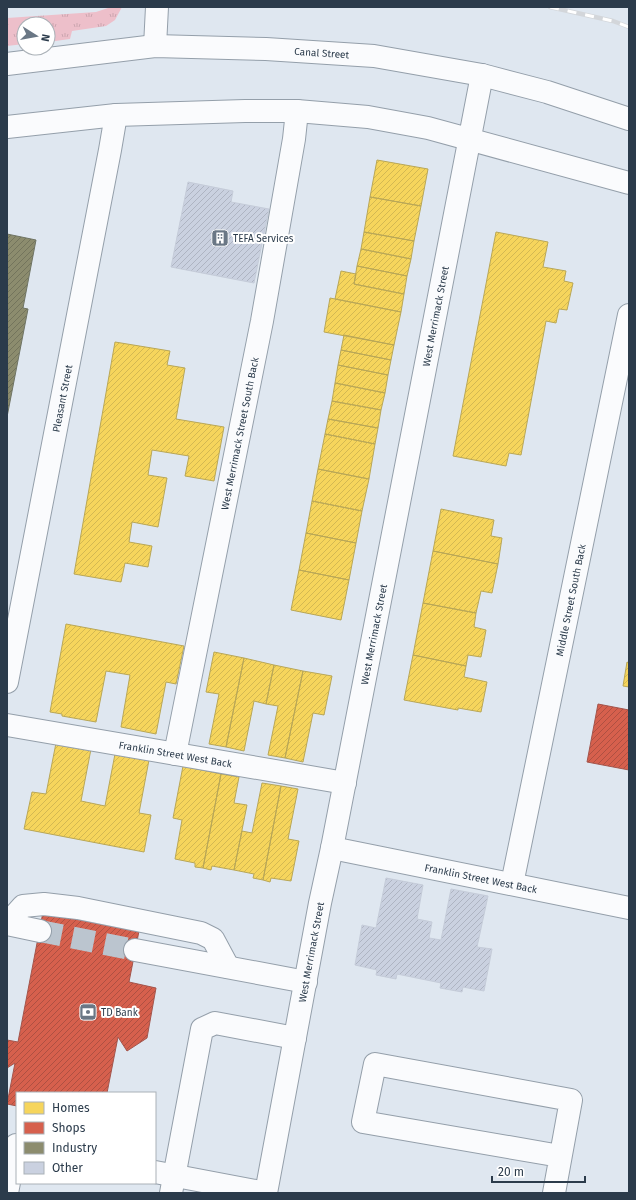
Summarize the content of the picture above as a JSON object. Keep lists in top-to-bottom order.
{
  "streets": {
    "street": [
      "Canal Street",
      "West Merrimack Street",
      "Pleasant Street",
      "West Merrimack Street South Back",
      "Middle Street South Back",
      "Franklin Street West Back"
    ]
  },
  "crossings": [
    ["Canal Street", "West Merrimack Street"],
    ["West Merrimack Street", "Franklin Street West Back"],
    ["West Merrimack Street South Back", "Franklin Street West Back"],
    ["Middle Street South Back", "Franklin Street West Back"]
  ],
  "places": {
    "building": ["TEFA Services"],
    "bank": ["TD Bank"]
  },
  "legend": [
    "Homes",
    "Shops",
    "Industry",
    "Other"
  ],
  "scale_bar": "20 m",
  "north": "right"
}
